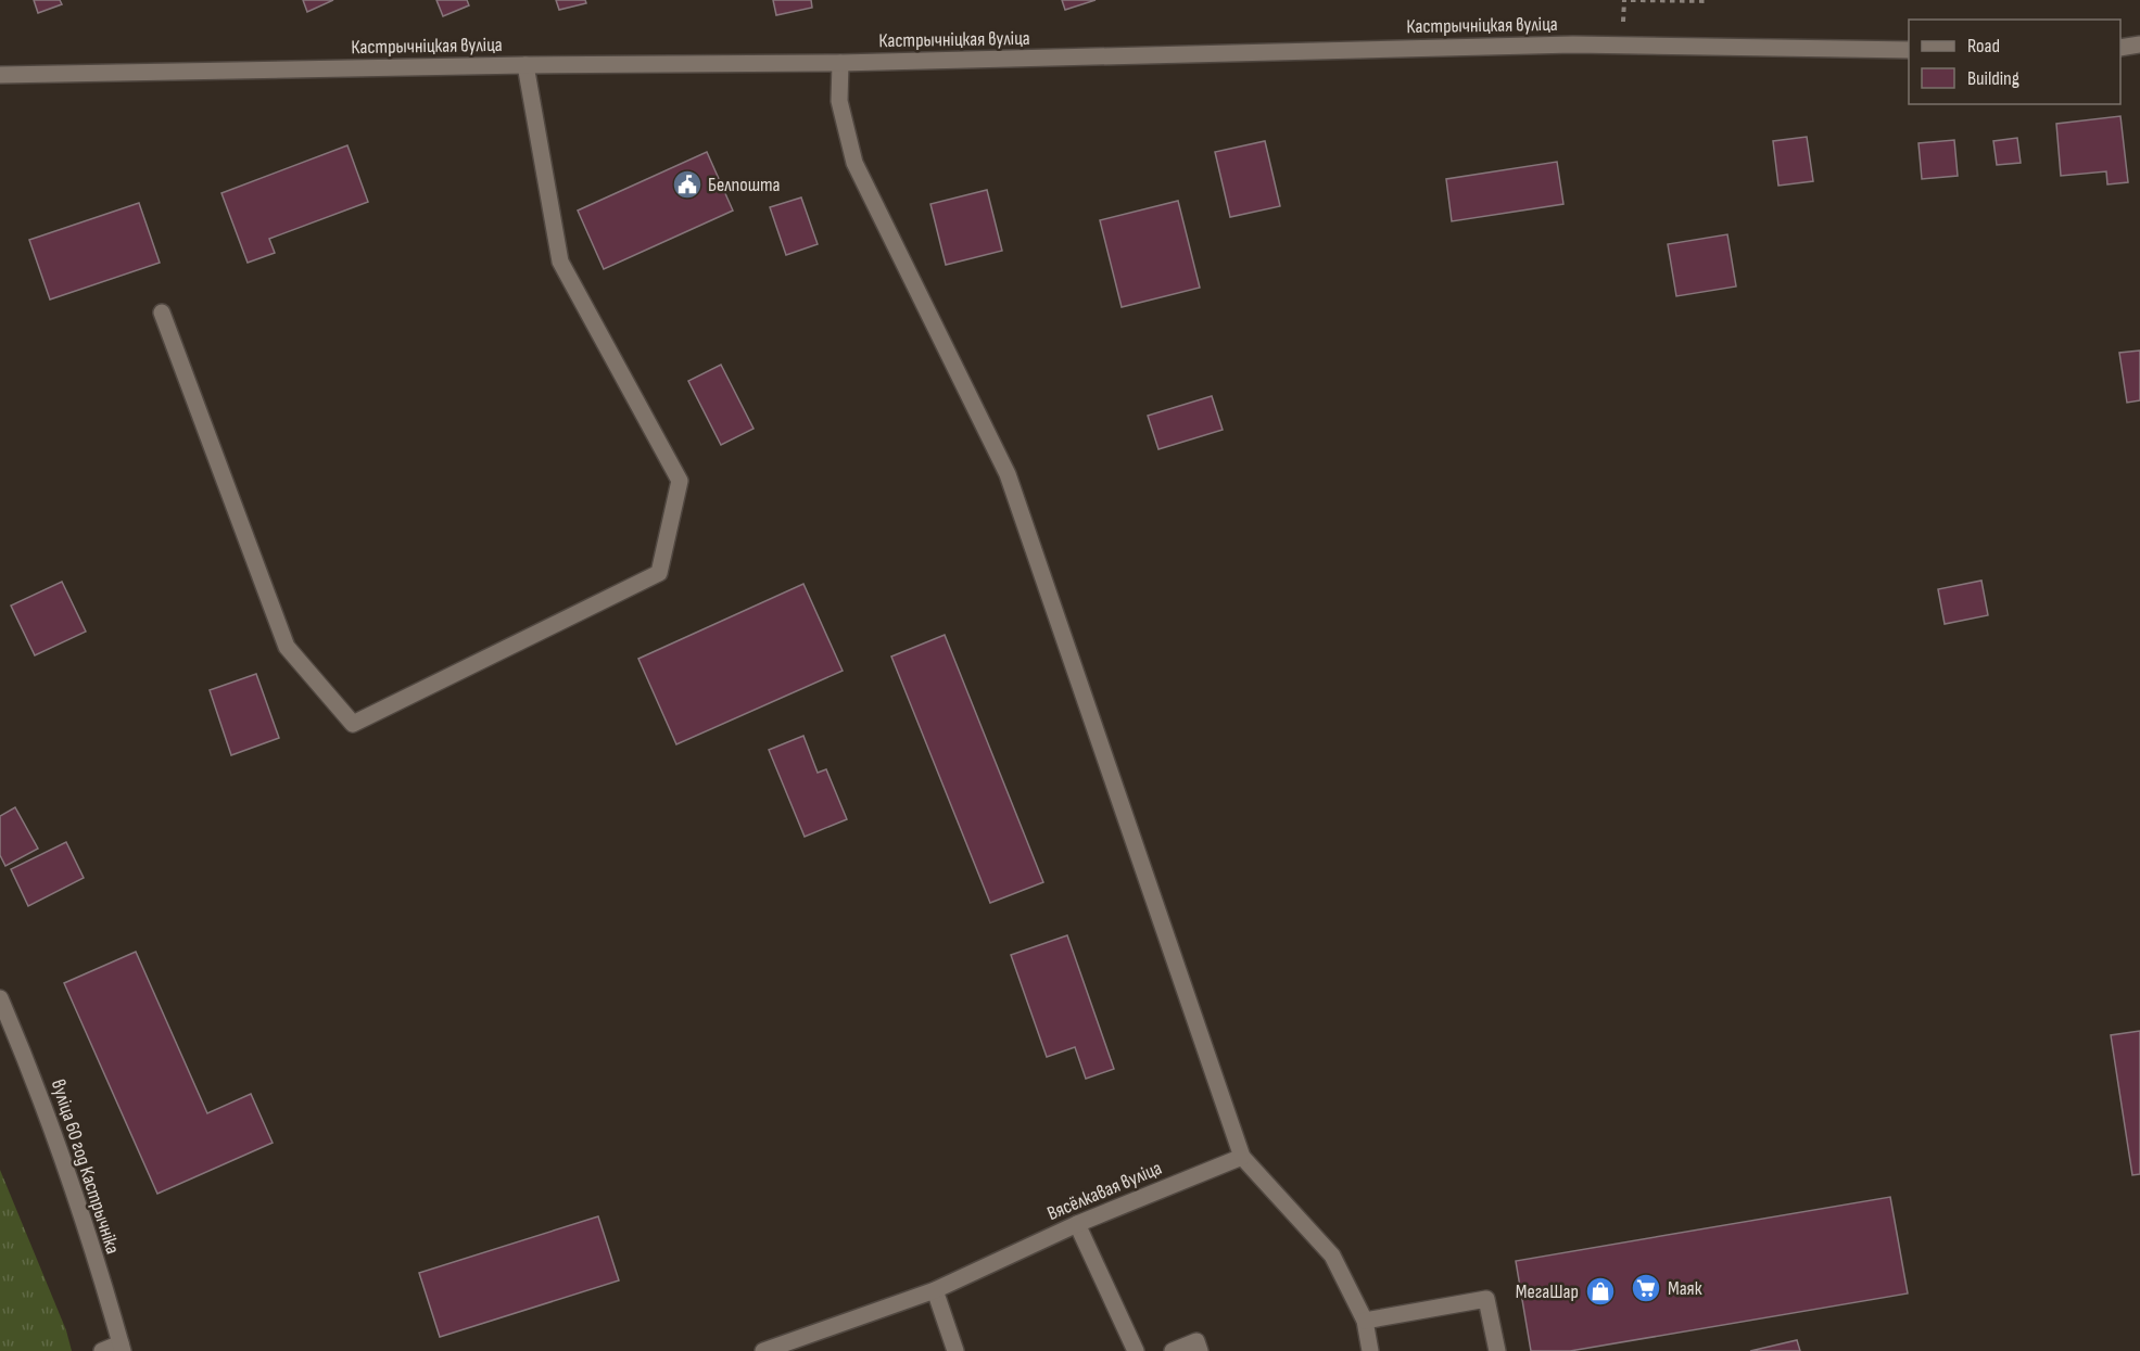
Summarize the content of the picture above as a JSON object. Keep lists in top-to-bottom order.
{
  "streets": {
    "street": ["Кастрычніцкая вуліца", "вуліца 60 год Кастрычніка", "Вясёлкавая вуліца"]
  },
  "places": {
    "public building": ["Белпошта"],
    "supermarket": ["Маяк"],
    "shop": ["МегаШар"]
  },
  "legend": ["Road", "Building"]
}
